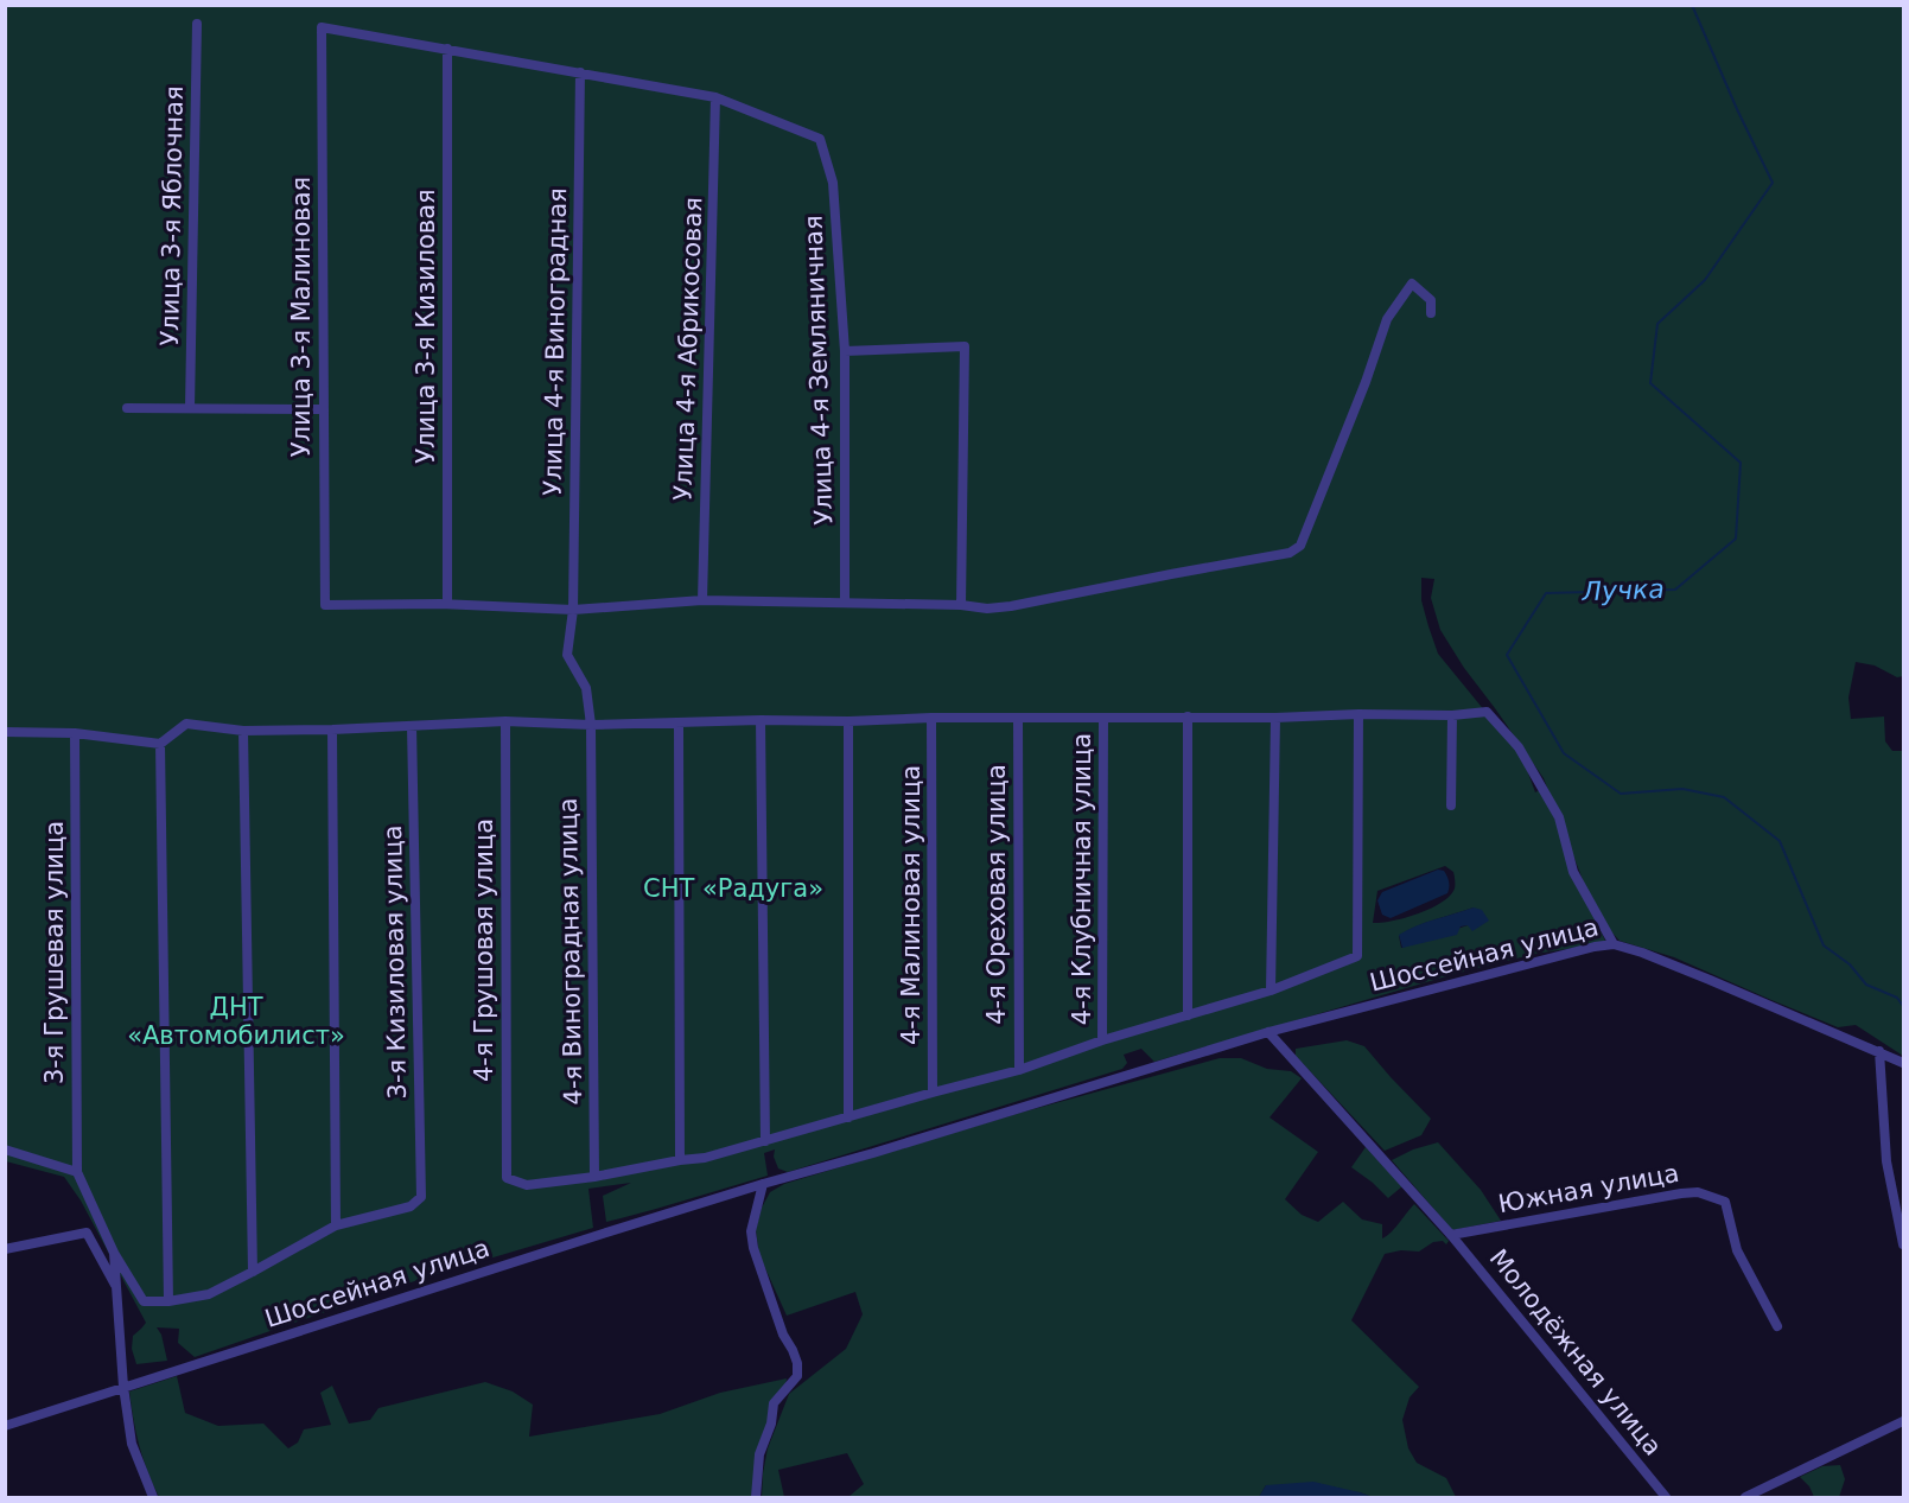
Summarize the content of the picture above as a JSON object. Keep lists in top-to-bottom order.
{
  "streets": {
    "street": [
      "Улица 3-я Яблочная",
      "Улица 3-я Малиновая",
      "Улица 3-я Кизиловая",
      "Улица 4-я Виноградная",
      "Улица 4-я Абрикосовая",
      "Улица 4-я Земляничная",
      "4-я Клубничная улица",
      "4-я Ореховая улица",
      "4-я Малиновая улица",
      "4-я Грушовая улица",
      "4-я Виноградная улица",
      "3-я Грушевая улица",
      "Шоссейная улица",
      "3-я Кизиловая улица",
      "Южная улица",
      "Молодёжная улица"
    ]
  },
  "crossings": [
    ["Улица 3-я Малиновая", "Улица 3-я Кизиловая"],
    ["Улица 3-я Малиновая", "Улица 4-я Земляничная"],
    ["Улица 3-я Кизиловая", "Улица 4-я Земляничная"],
    ["Улица 4-я Виноградная", "Улица 4-я Земляничная"],
    ["Улица 4-я Виноградная", "4-я Виноградная улица"],
    ["Улица 4-я Абрикосовая", "Улица 4-я Земляничная"],
    ["4-я Грушовая улица", "4-я Виноградная улица"],
    ["Шоссейная улица", "Молодёжная улица"],
    ["Южная улица", "Молодёжная улица"]
  ],
  "water": ["Лучка"],
  "parks": ["СНТ «Радуга»", "ДНТ «Автомобилист»"]
}
